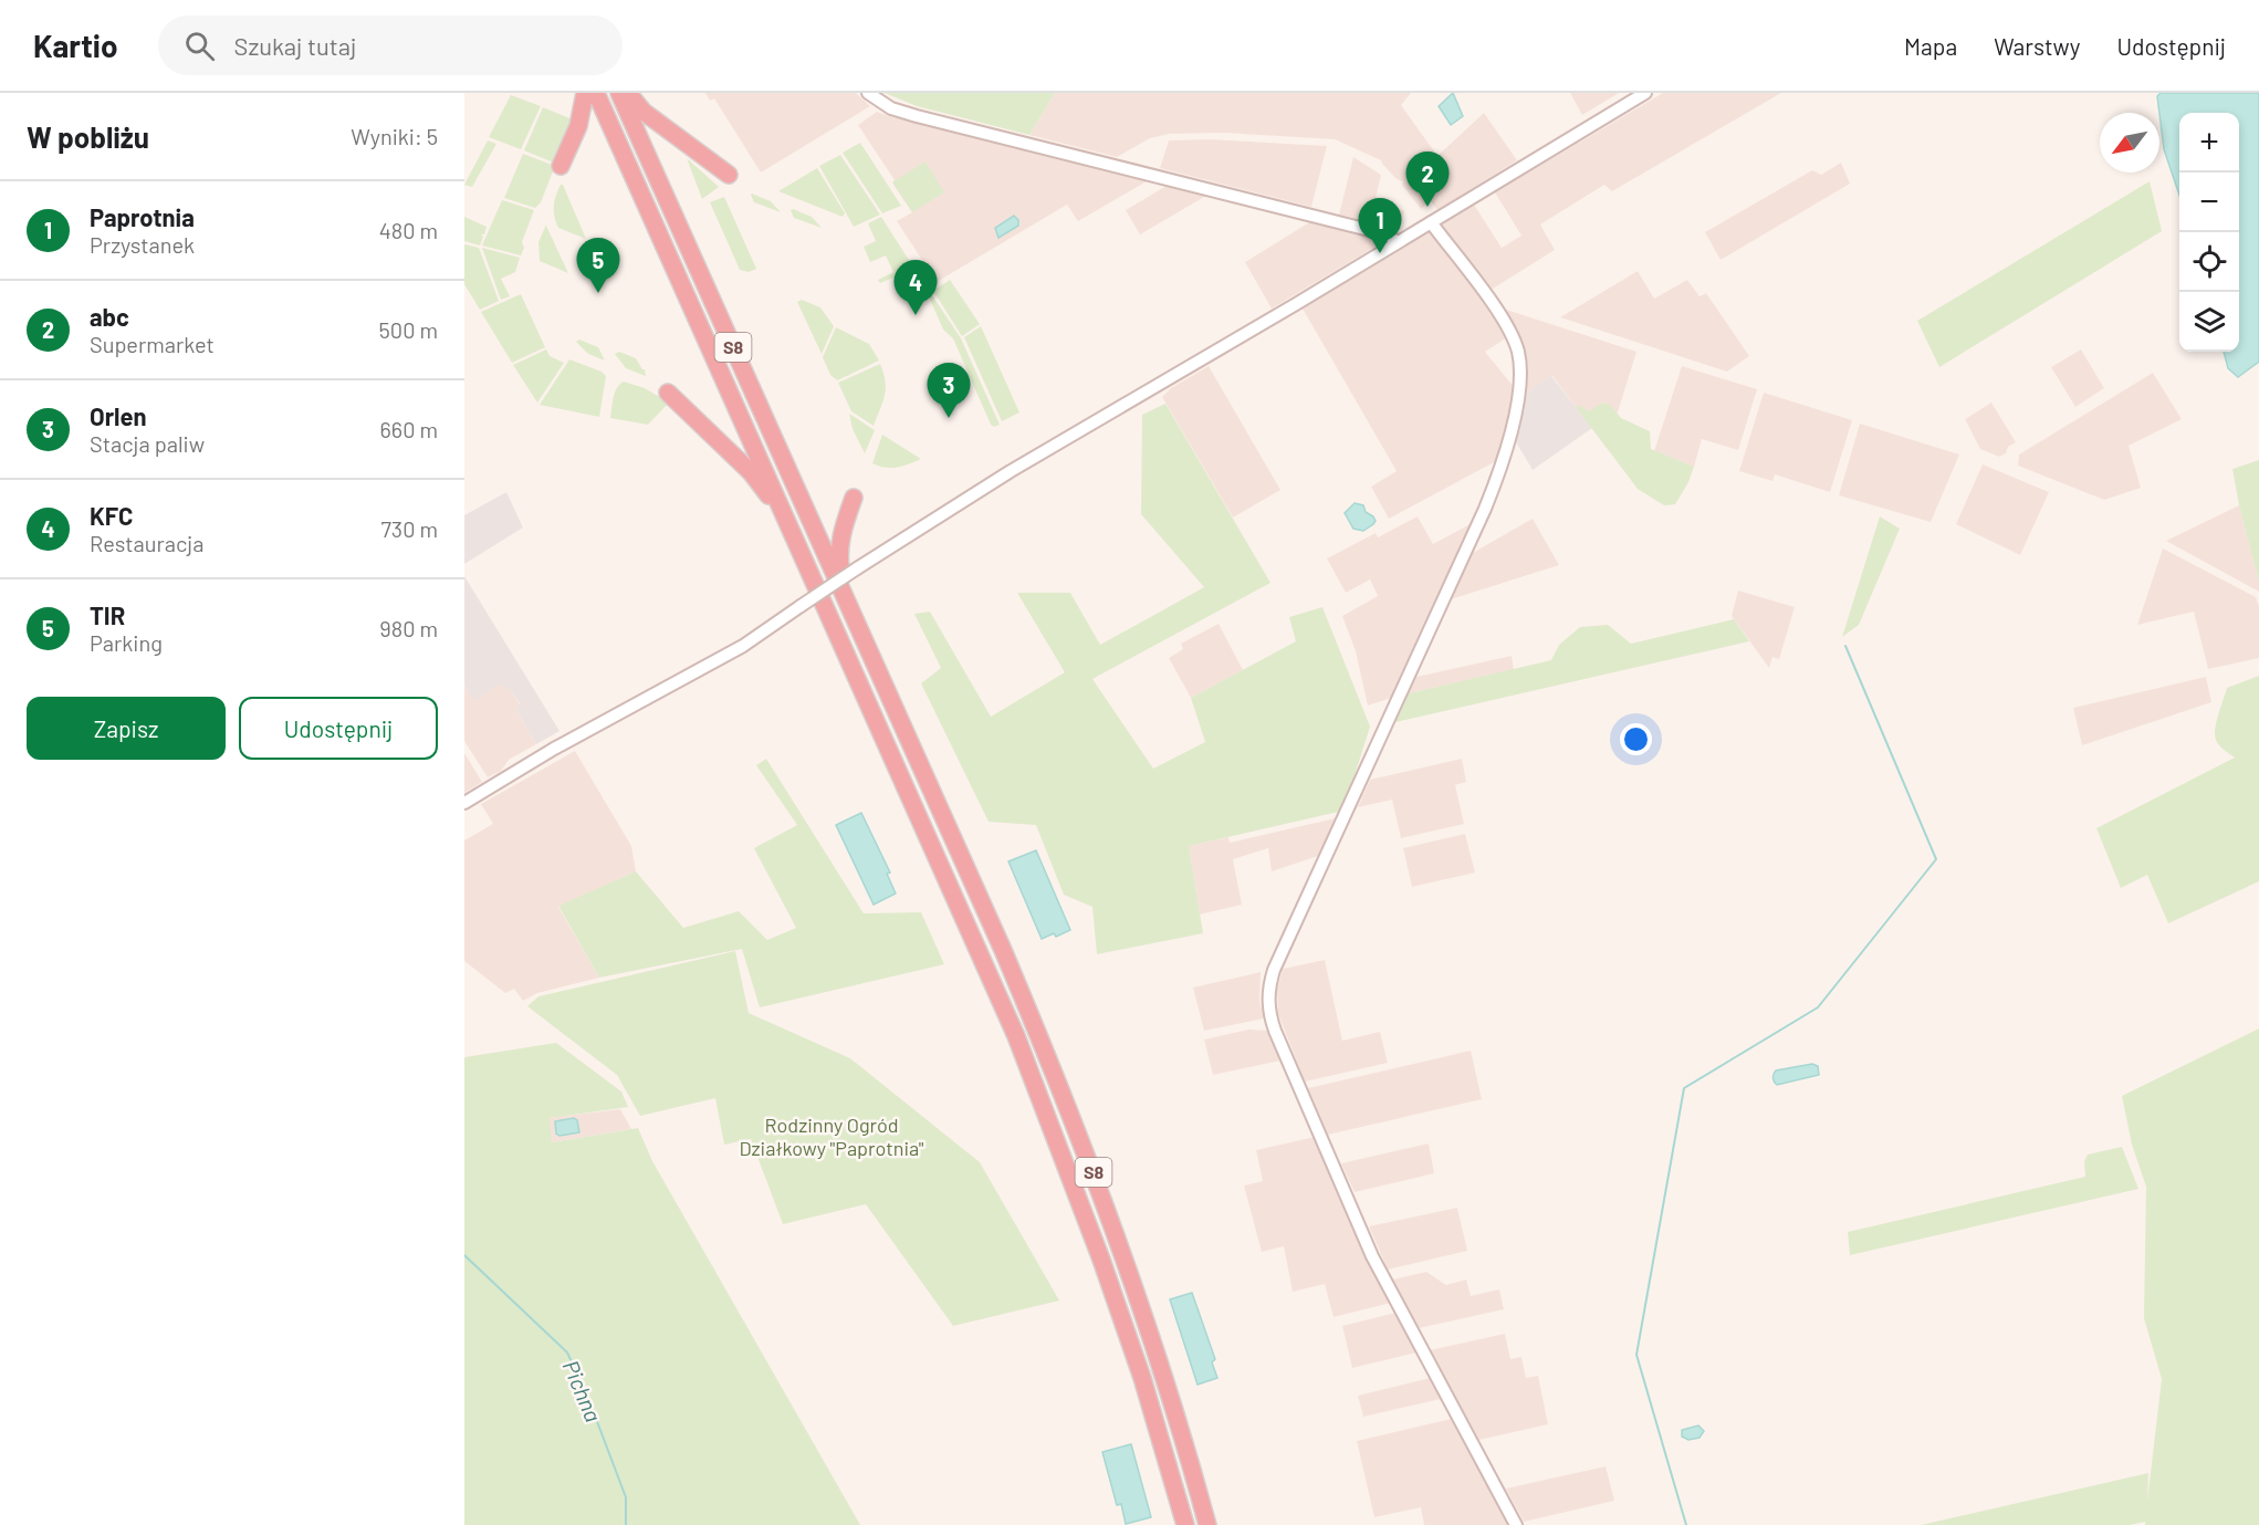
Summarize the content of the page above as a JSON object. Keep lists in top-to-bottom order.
{
  "streets": {
    "highway": ["S8"]
  },
  "water": ["Pichna"],
  "parks": ["Rodzinny Ogród Działkowy \"Paprotnia\""],
  "north": "bottom left",
  "page": {
    "header": "Kartio",
    "search": "Szukaj tutaj",
    "nav": ["Mapa", "Warstwy", "Udostępnij"],
    "heading": ["W pobliżu", "Wyniki: 5"],
    "map_buttons": ["+", "−"],
    "pins": [
      "2",
      "1",
      "5",
      "4",
      "3"
    ],
    "list": [
      {
        "mark": "1",
        "name": "Paprotnia",
        "note": "Przystanek",
        "value": "480 m"
      },
      {
        "mark": "2",
        "name": "abc",
        "note": "Supermarket",
        "value": "500 m"
      },
      {
        "mark": "3",
        "name": "Orlen",
        "note": "Stacja paliw",
        "value": "660 m"
      },
      {
        "mark": "4",
        "name": "KFC",
        "note": "Restauracja",
        "value": "730 m"
      },
      {
        "mark": "5",
        "name": "TIR",
        "note": "Parking",
        "value": "980 m"
      }
    ],
    "buttons": ["Zapisz", "Udostępnij"]
  }
}
